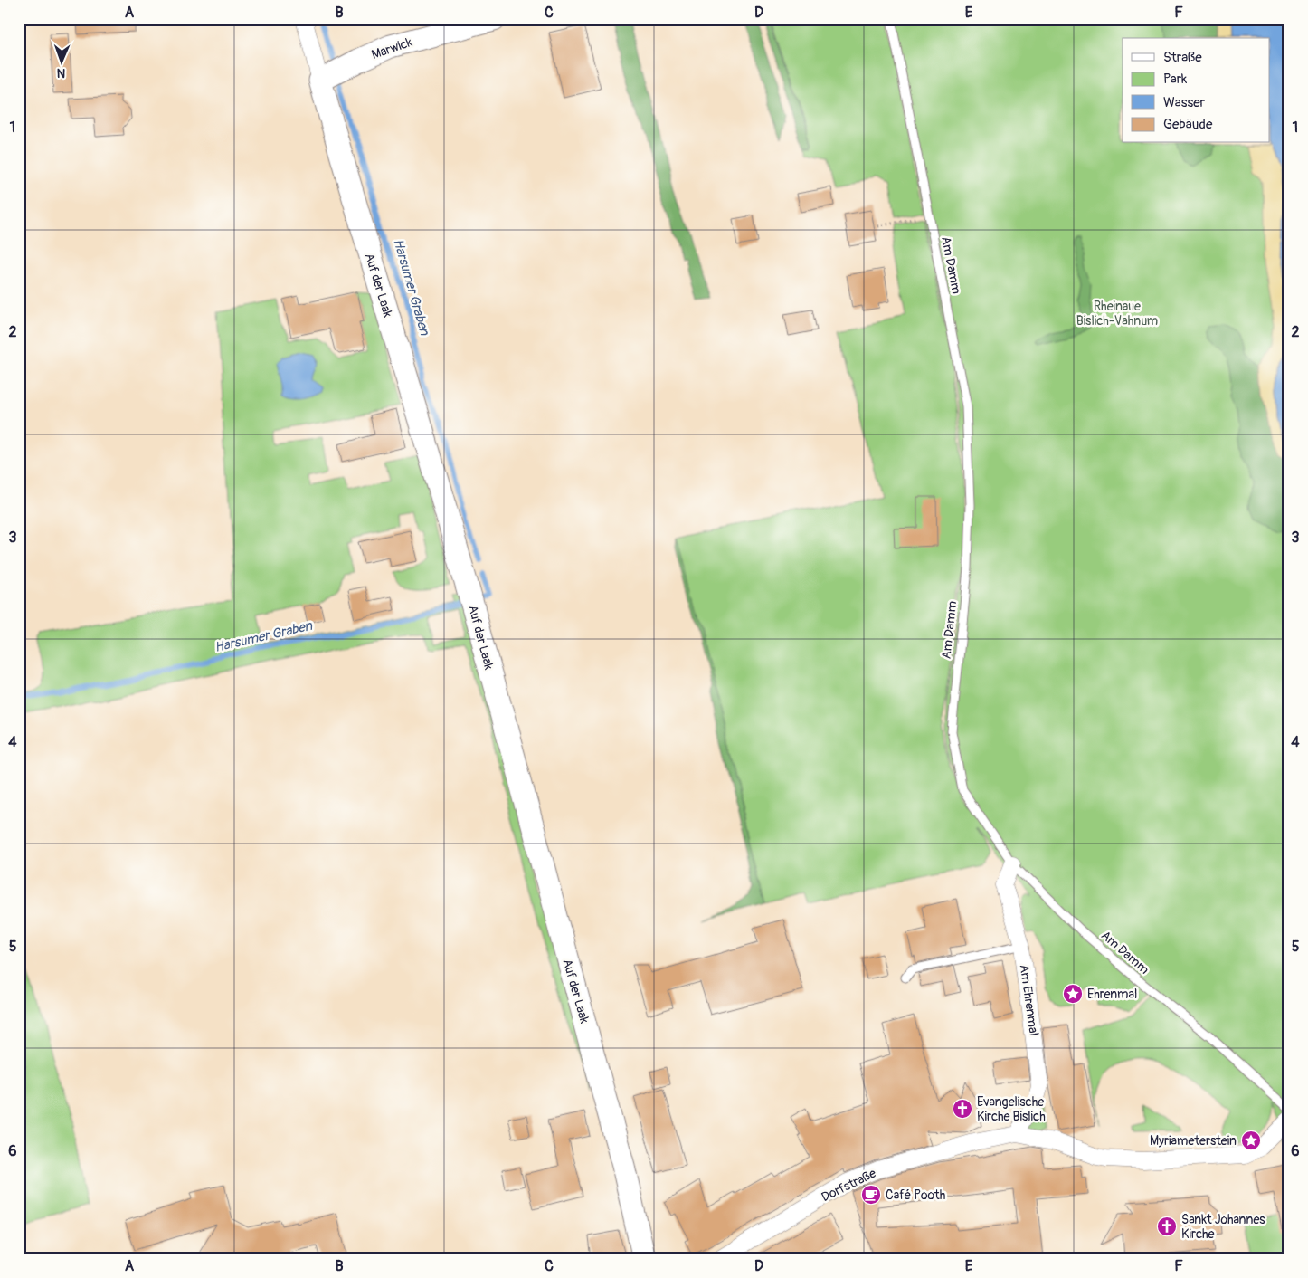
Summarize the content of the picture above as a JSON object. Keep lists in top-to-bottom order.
{
  "streets": {
    "main road": ["Marwick", "Auf der Laak"],
    "street": ["Am Ehrenmal", "Dorfstraße"],
    "lane": ["Am Damm"]
  },
  "crossings": [
    ["Marwick", "Auf der Laak"],
    ["Am Damm", "Am Ehrenmal"],
    ["Am Ehrenmal", "Dorfstraße"]
  ],
  "water": ["Harsumer Graben"],
  "parks": ["Rheinaue Bislich-Vahnum"],
  "places": {
    "place": ["Ehrenmal", "Myriameterstein"],
    "church": ["Evangelische Kirche Bislich", "Sankt Johannes Kirche"],
    "cafe": ["Café Pooth"]
  },
  "legend": [
    "Straße",
    "Park",
    "Wasser",
    "Gebäude"
  ],
  "north": "bottom",
  "grid": {
    "columns": [
      "A",
      "B",
      "C",
      "D",
      "E",
      "F"
    ],
    "rows": [
      "1",
      "2",
      "3",
      "4",
      "5",
      "6"
    ]
  }
}
